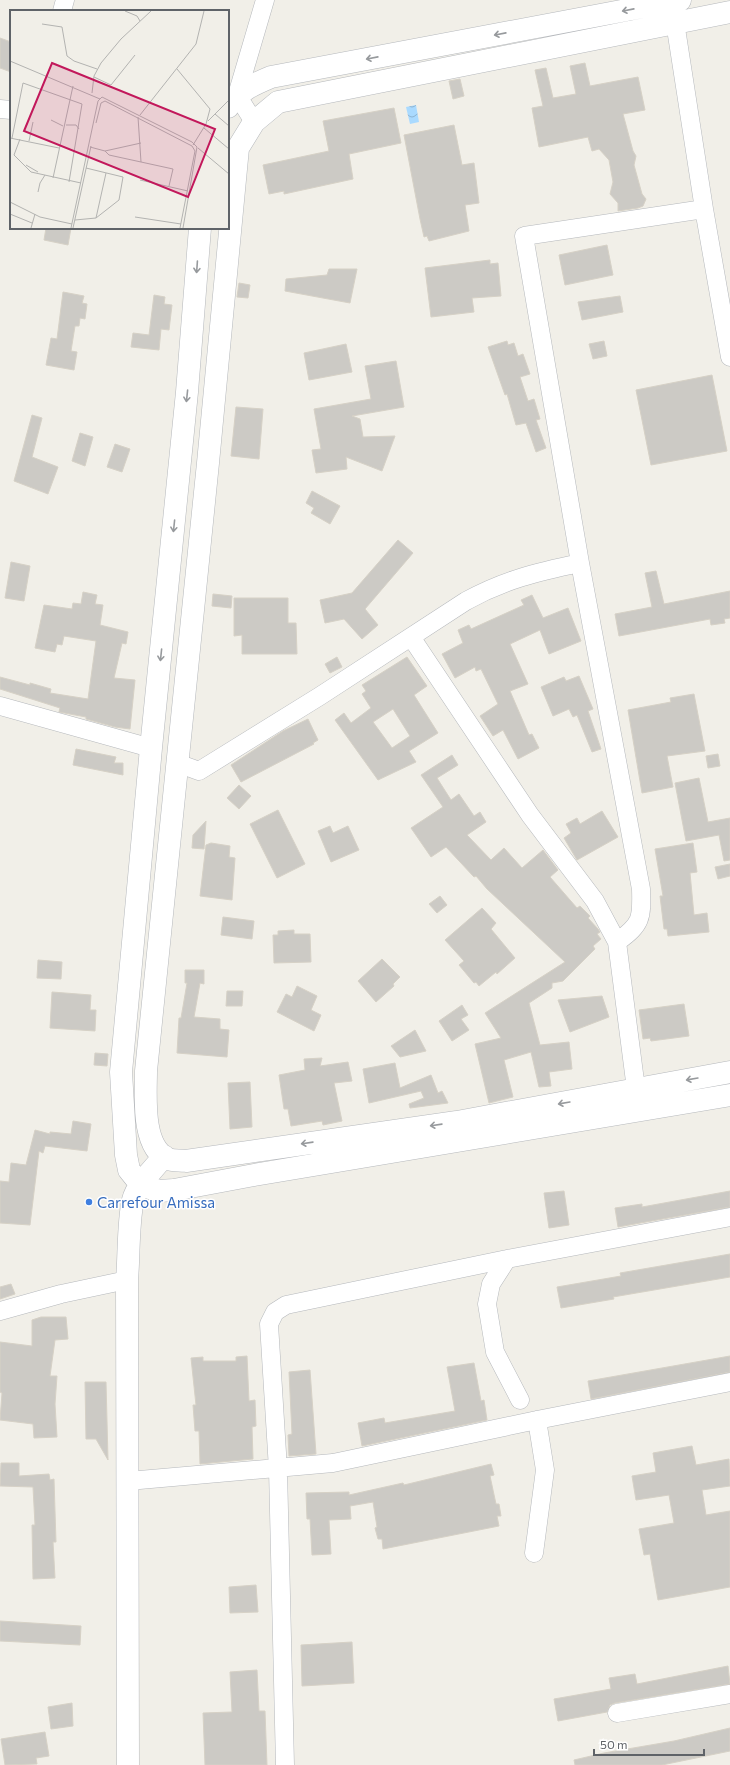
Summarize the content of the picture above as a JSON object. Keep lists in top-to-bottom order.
{
  "places": ["Carrefour Amissa"],
  "scale_bar": "50 m"
}
